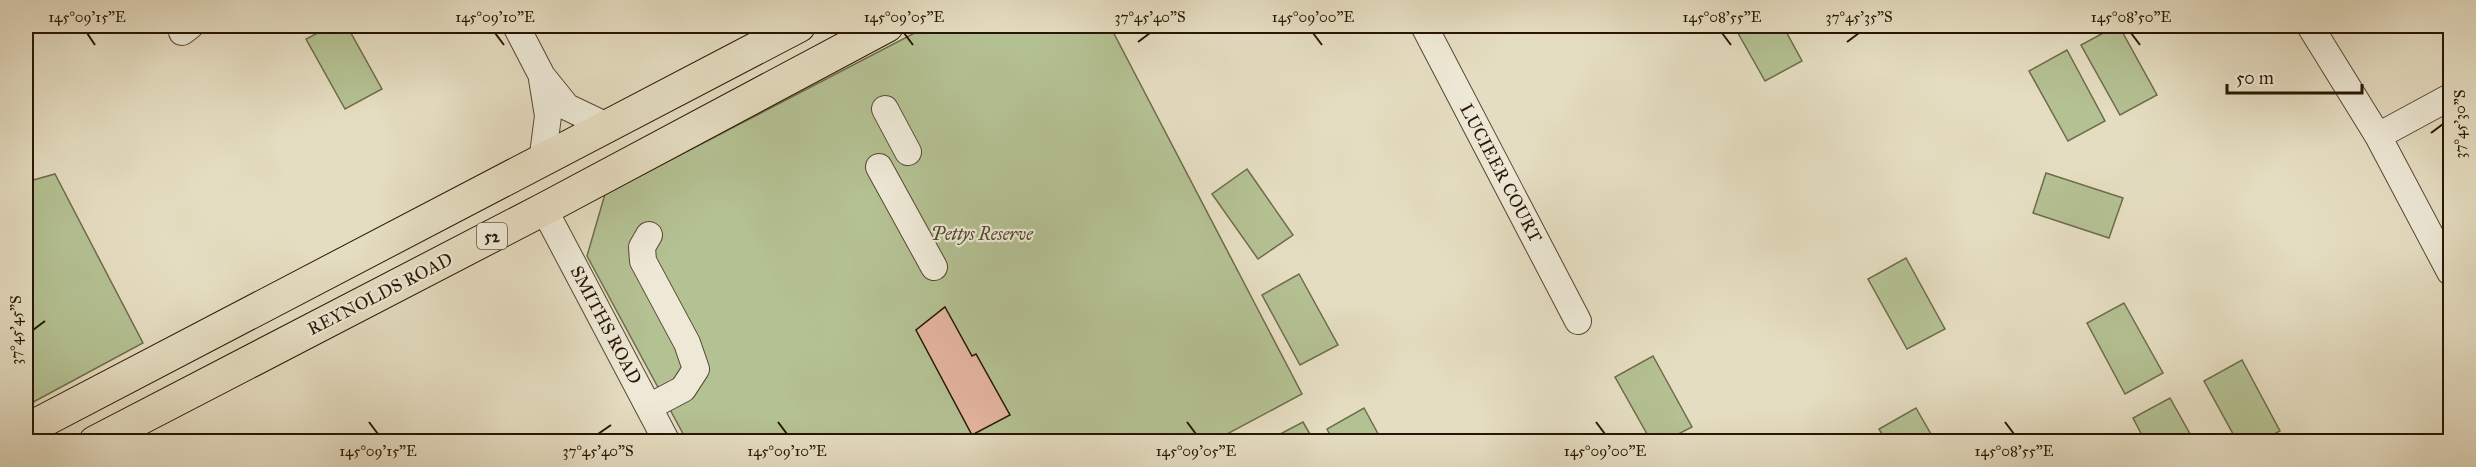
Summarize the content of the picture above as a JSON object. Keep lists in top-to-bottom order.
{
  "streets": {
    "main road": ["52", "REYNOLDS ROAD"],
    "street": ["LUCIEER COURT", "SMITHS ROAD"]
  },
  "crossings": [
    ["REYNOLDS ROAD", "SMITHS ROAD"]
  ],
  "parks": ["Pettys Reserve"],
  "scale_bar": "50 m",
  "coordinates": [
    "145°09'15\"E",
    "145°09'10\"E",
    "145°09'05\"E",
    "37°45'40\"S",
    "145°09'00\"E",
    "145°08'55\"E",
    "37°45'35\"S",
    "145°08'50\"E",
    "37°45'30\"S",
    "37°45'45\"S"
  ]
}
